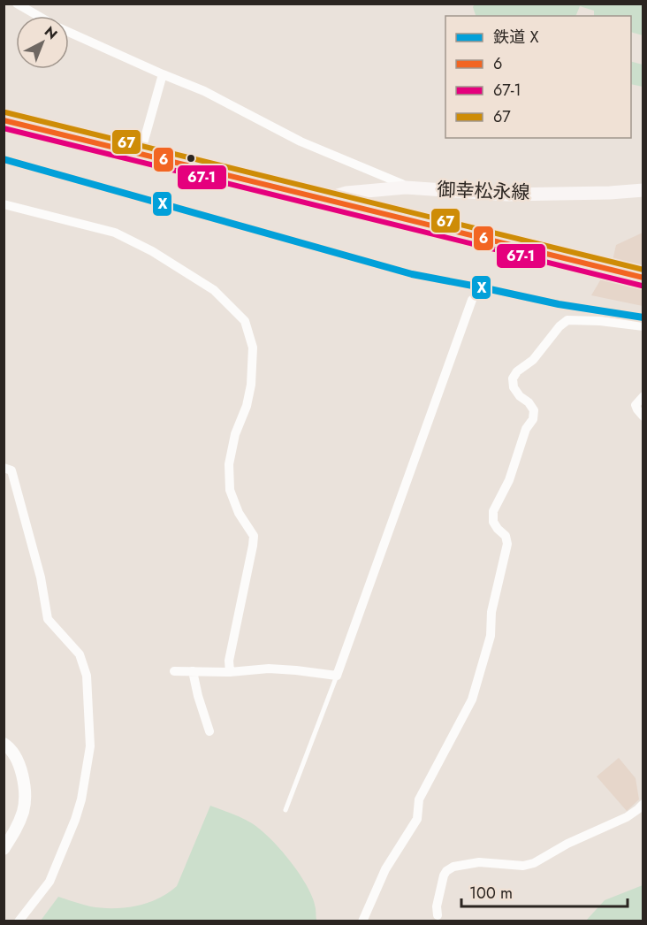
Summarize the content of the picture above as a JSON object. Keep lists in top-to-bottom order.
{
  "streets": {
    "main road": ["御幸松永線"]
  },
  "lines": [
    "transit line 67",
    "transit line 6",
    "transit line 67-1",
    "rail line X"
  ],
  "legend": [
    "鉄道 X",
    "6",
    "67-1",
    "67"
  ],
  "scale_bar": "100 m",
  "north": "top right"
}
